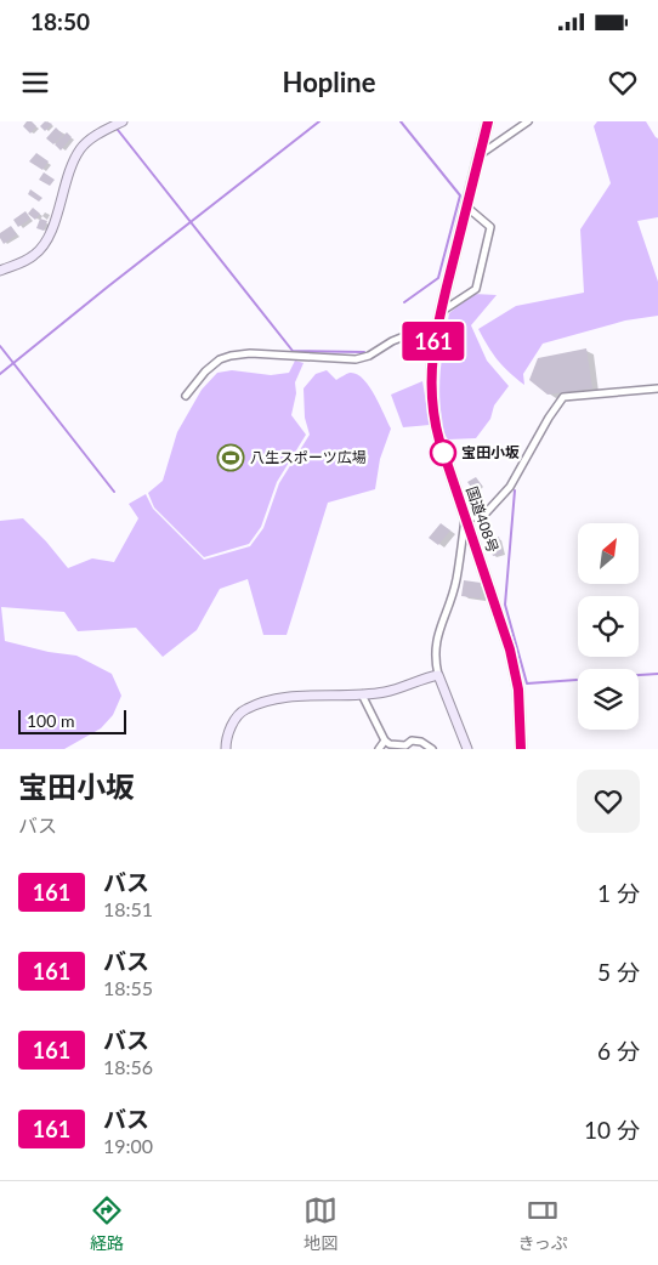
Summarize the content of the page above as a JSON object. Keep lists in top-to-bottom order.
{
  "streets": {
    "highway": ["国道408号"]
  },
  "places": {
    "other": ["宝田小坂"],
    "sports": ["八生スポーツ広場"]
  },
  "lines": ["bus line 161"],
  "scale_bar": "100 m",
  "north": "top right",
  "page": {
    "status": "18:50",
    "header": "Hopline",
    "on_map": "161",
    "scale": "100 m",
    "heading": ["宝田小坂", "バス"],
    "list": [
      {
        "mark": "161",
        "name": "バス",
        "note": "18:51",
        "value": "1 分"
      },
      {
        "mark": "161",
        "name": "バス",
        "note": "18:55",
        "value": "5 分"
      },
      {
        "mark": "161",
        "name": "バス",
        "note": "18:56",
        "value": "6 分"
      },
      {
        "mark": "161",
        "name": "バス",
        "note": "19:00",
        "value": "10 分"
      }
    ],
    "tabs": ["経路", "地図", "きっぷ"]
  }
}
